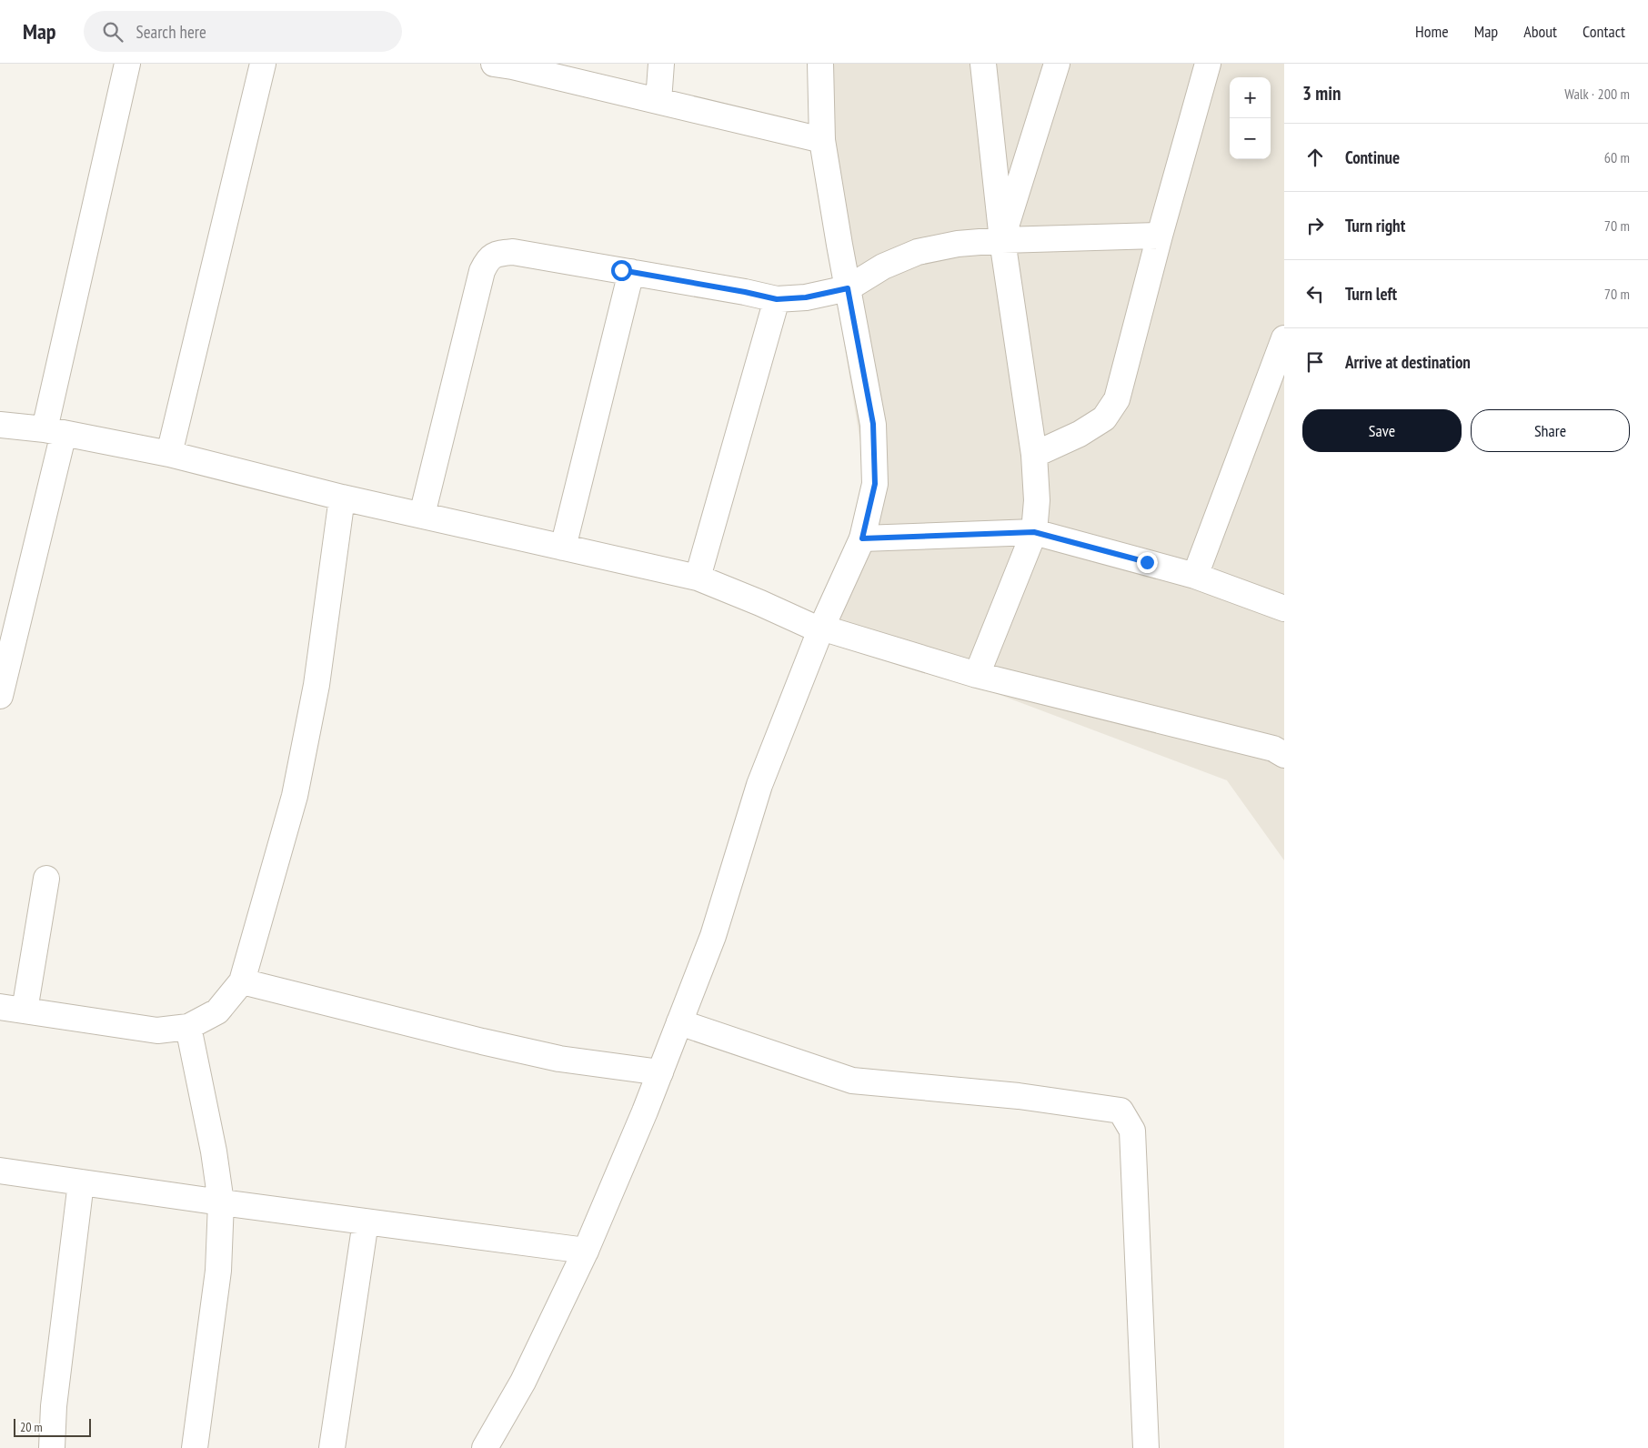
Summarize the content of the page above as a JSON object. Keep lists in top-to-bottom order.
{
  "scale_bar": "20 m",
  "page": {
    "header": "Map",
    "search": "Search here",
    "nav": [
      "Home",
      "Map",
      "About",
      "Contact"
    ],
    "heading": ["3 min", "Walk · 200 m"],
    "map_buttons": ["+", "−"],
    "list": [
      ["Continue", "60 m"],
      ["Turn right", "70 m"],
      ["Turn left", "70 m"],
      "Arrive at destination"
    ],
    "buttons": ["Save", "Share"],
    "scale": "20 m"
  }
}
